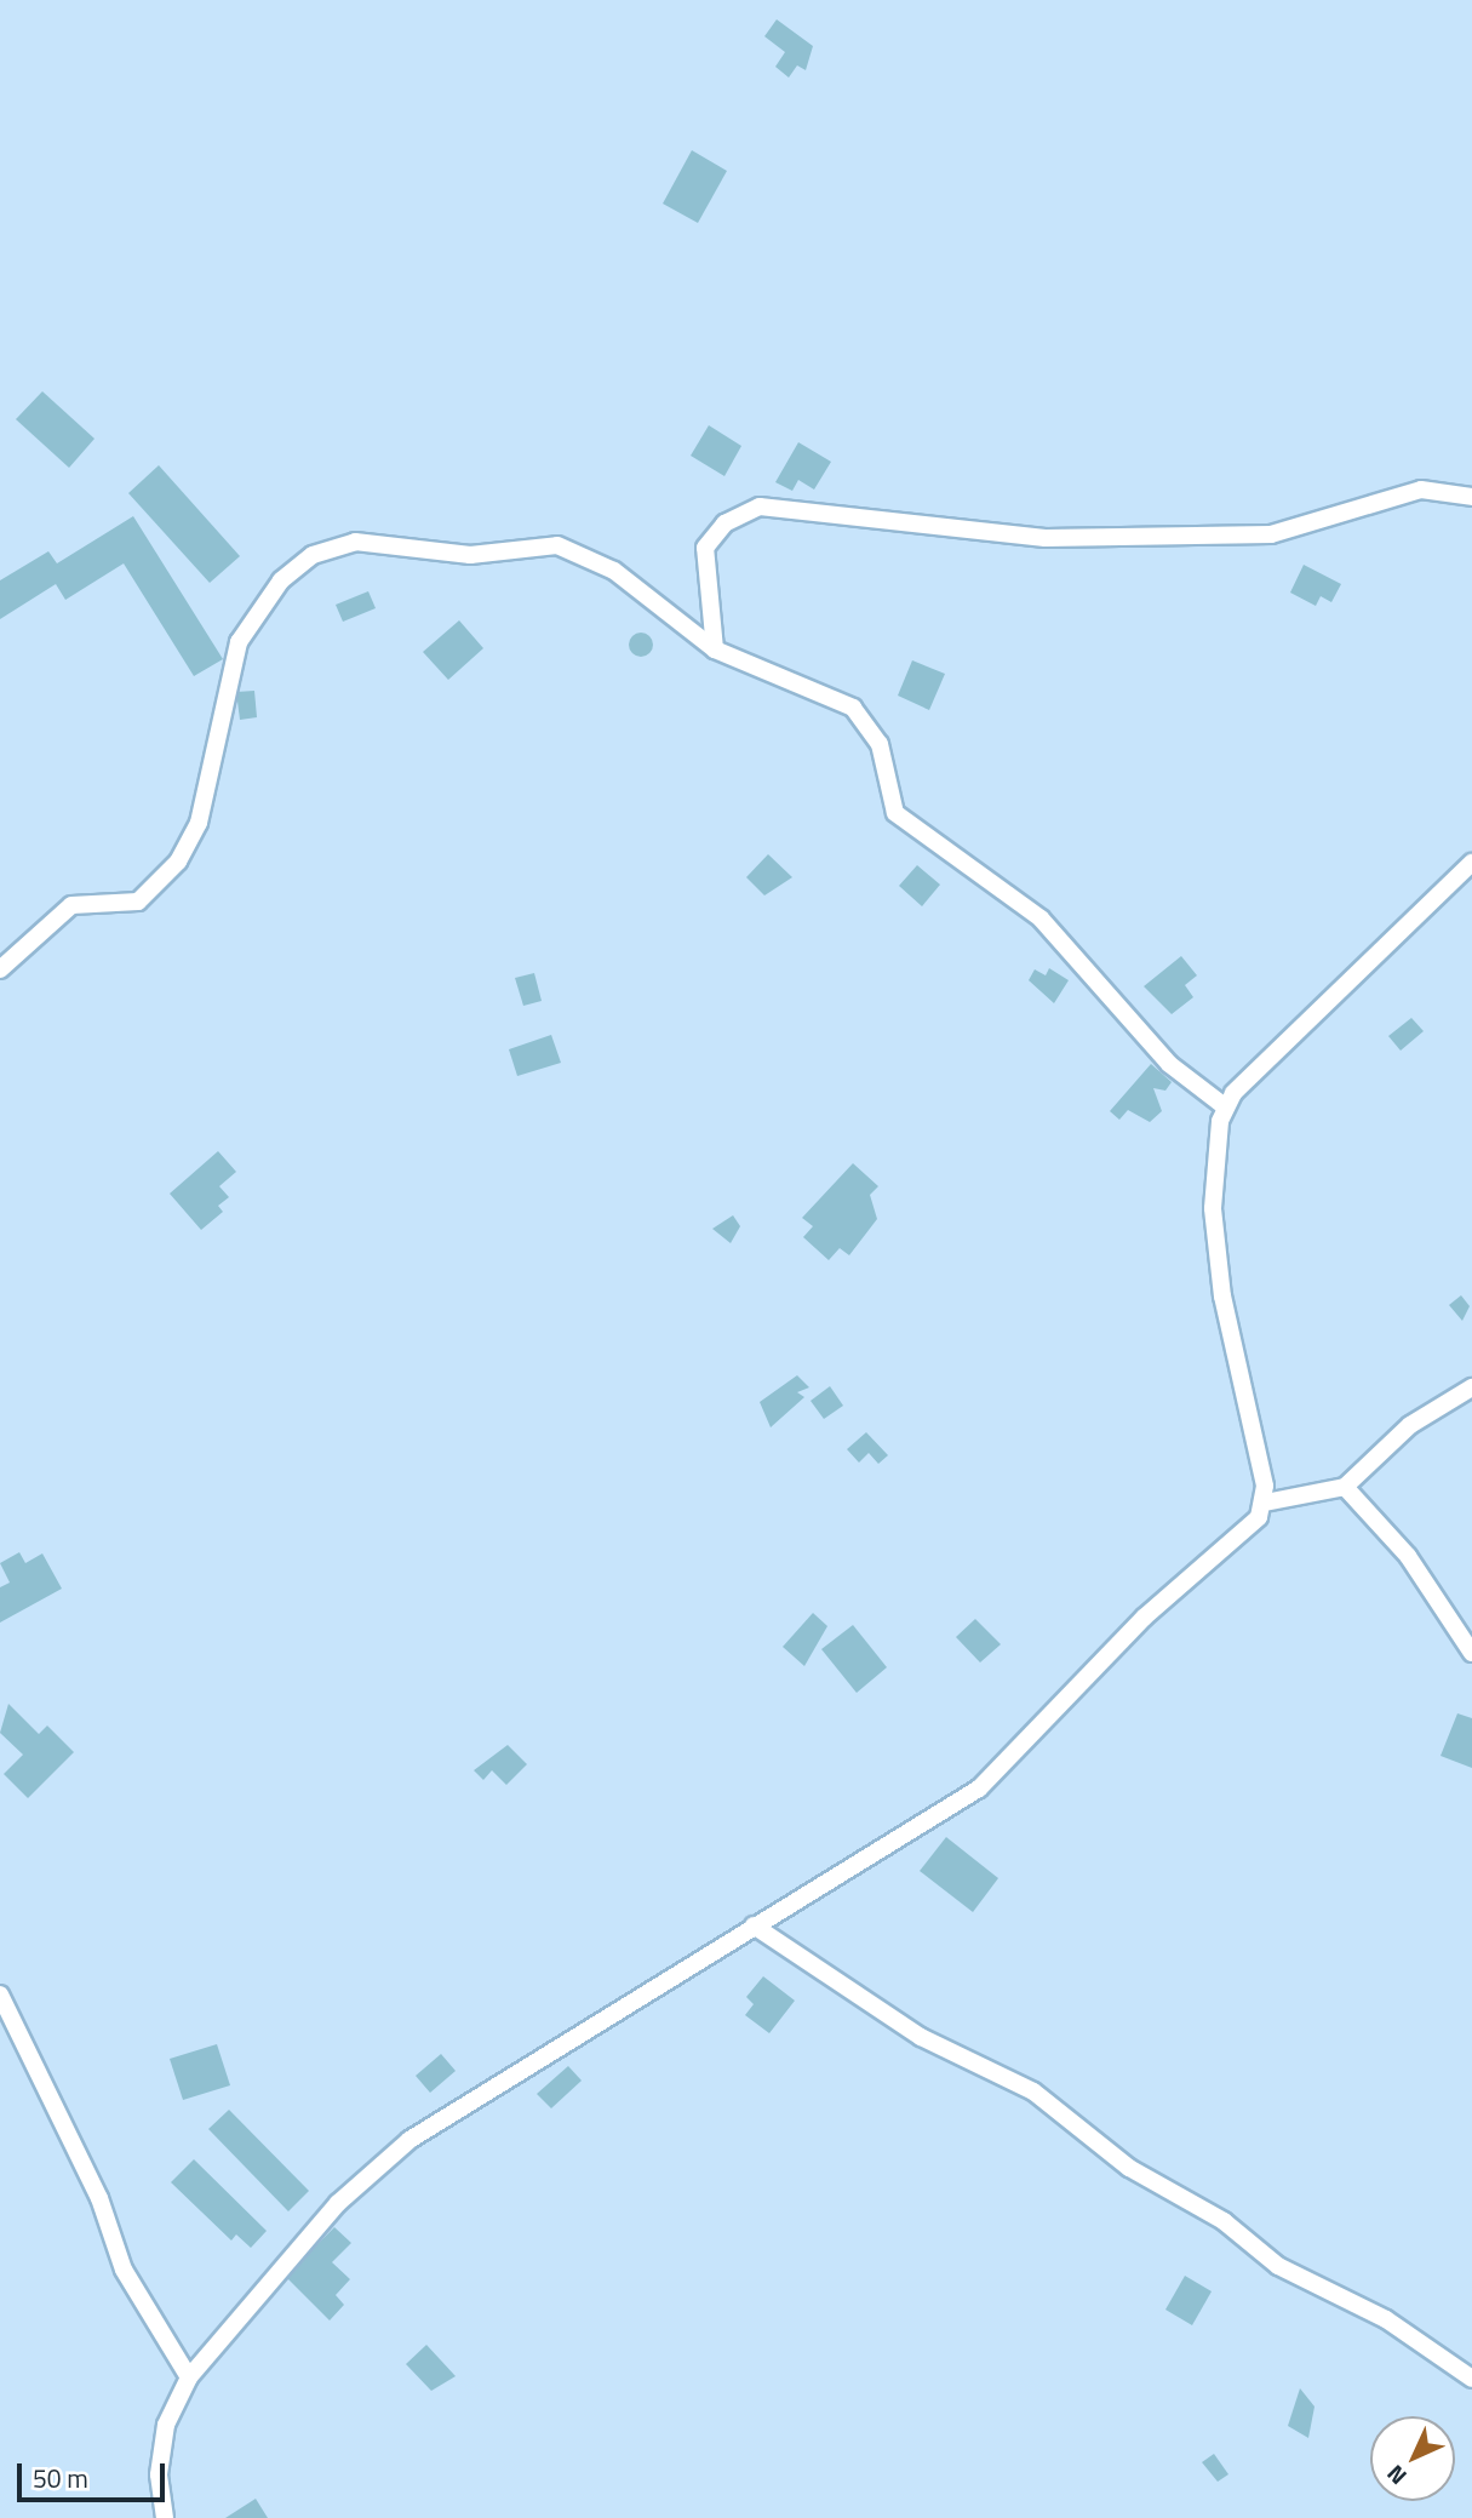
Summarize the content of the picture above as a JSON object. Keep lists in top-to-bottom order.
{
  "scale_bar": "50 m",
  "north": "bottom left"
}
